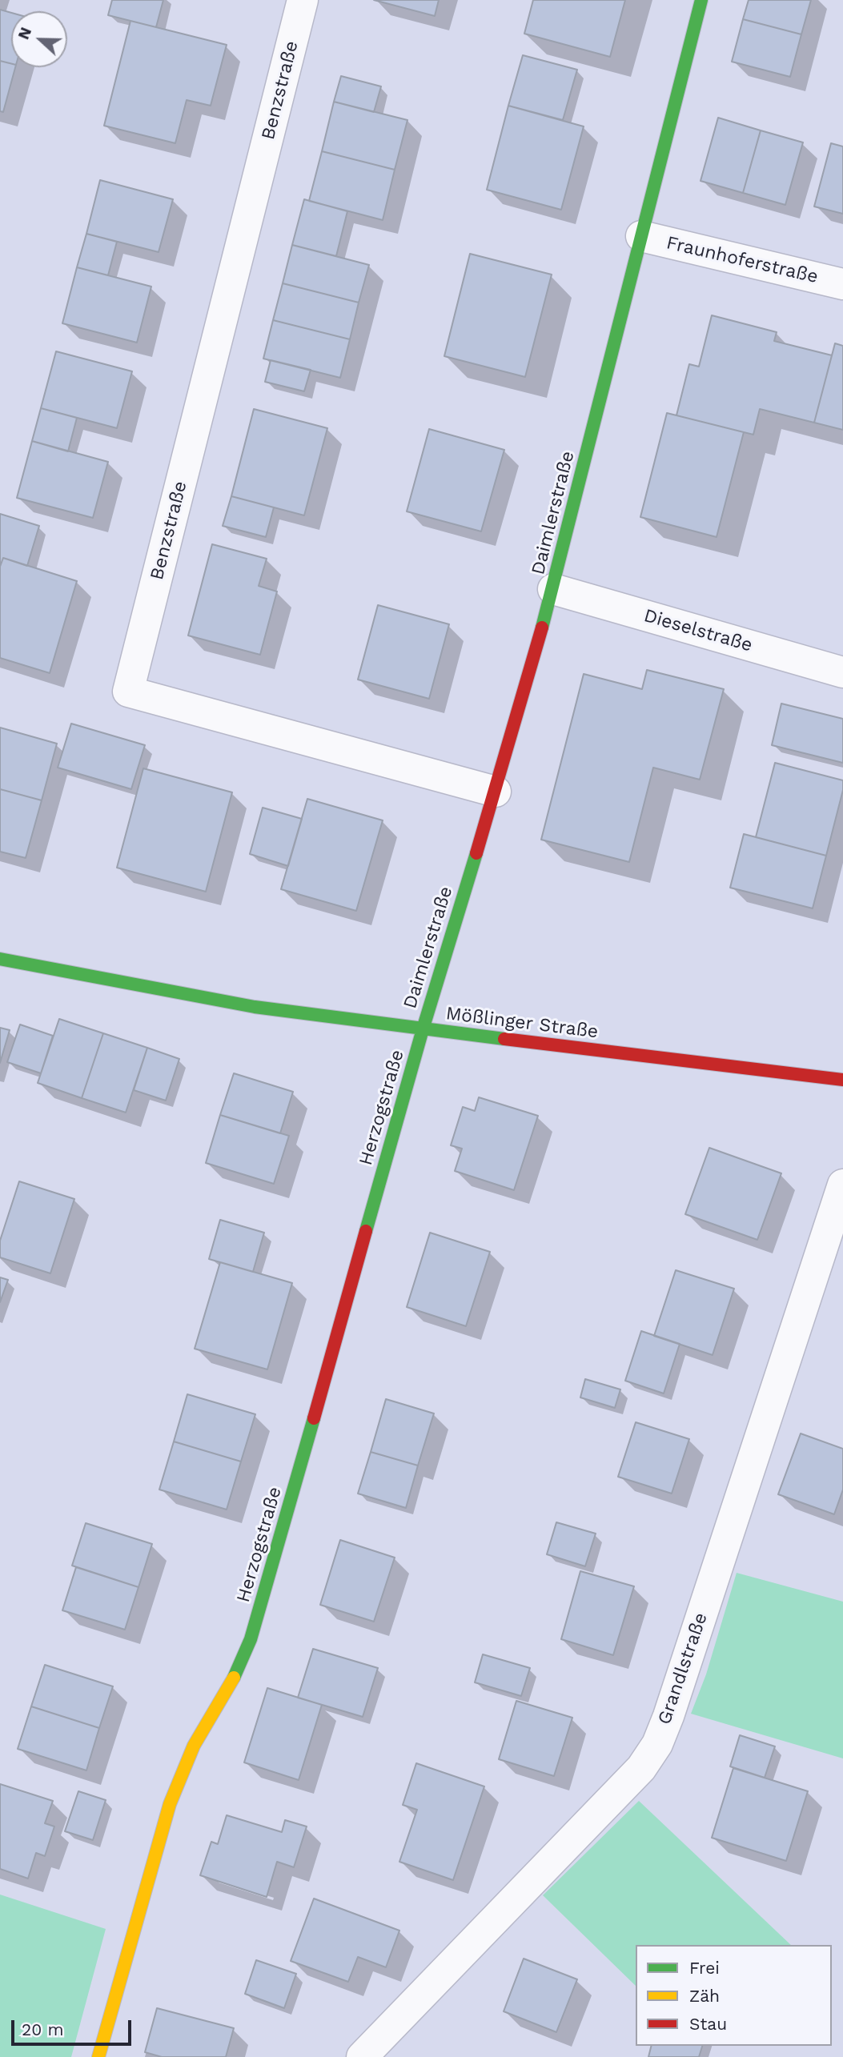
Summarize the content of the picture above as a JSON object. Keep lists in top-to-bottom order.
{
  "streets": {
    "street": [
      "Benzstraße",
      "Fraunhoferstraße",
      "Daimlerstraße",
      "Dieselstraße",
      "Mößlinger Straße",
      "Herzogstraße",
      "Grandlstraße"
    ]
  },
  "crossings": [
    ["Benzstraße", "Daimlerstraße"],
    ["Fraunhoferstraße", "Daimlerstraße"],
    ["Daimlerstraße", "Dieselstraße"],
    ["Daimlerstraße", "Mößlinger Straße"],
    ["Daimlerstraße", "Herzogstraße"],
    ["Mößlinger Straße", "Herzogstraße"]
  ],
  "legend": ["Frei", "Zäh", "Stau"],
  "scale_bar": "20 m",
  "north": "left"
}
